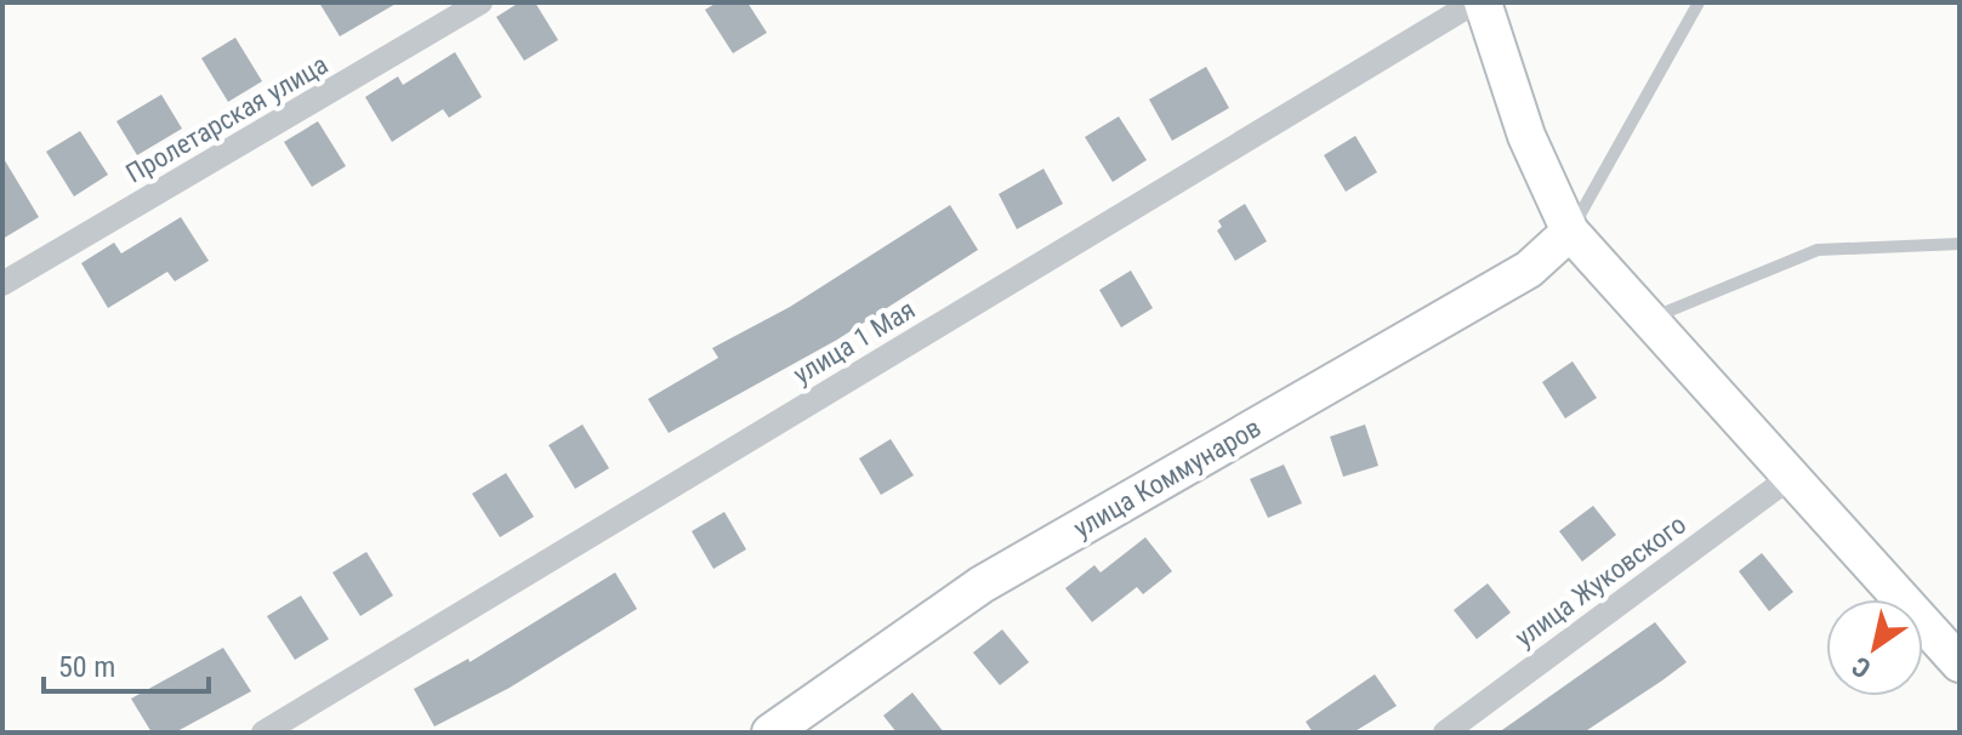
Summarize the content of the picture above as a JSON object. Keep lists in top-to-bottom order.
{
  "streets": {
    "main road": ["улица Коммунаров"],
    "street": ["Пролетарская улица", "улица 1 Мая", "улица Жуковского"]
  },
  "scale_bar": "50 m",
  "north": "bottom left"
}
